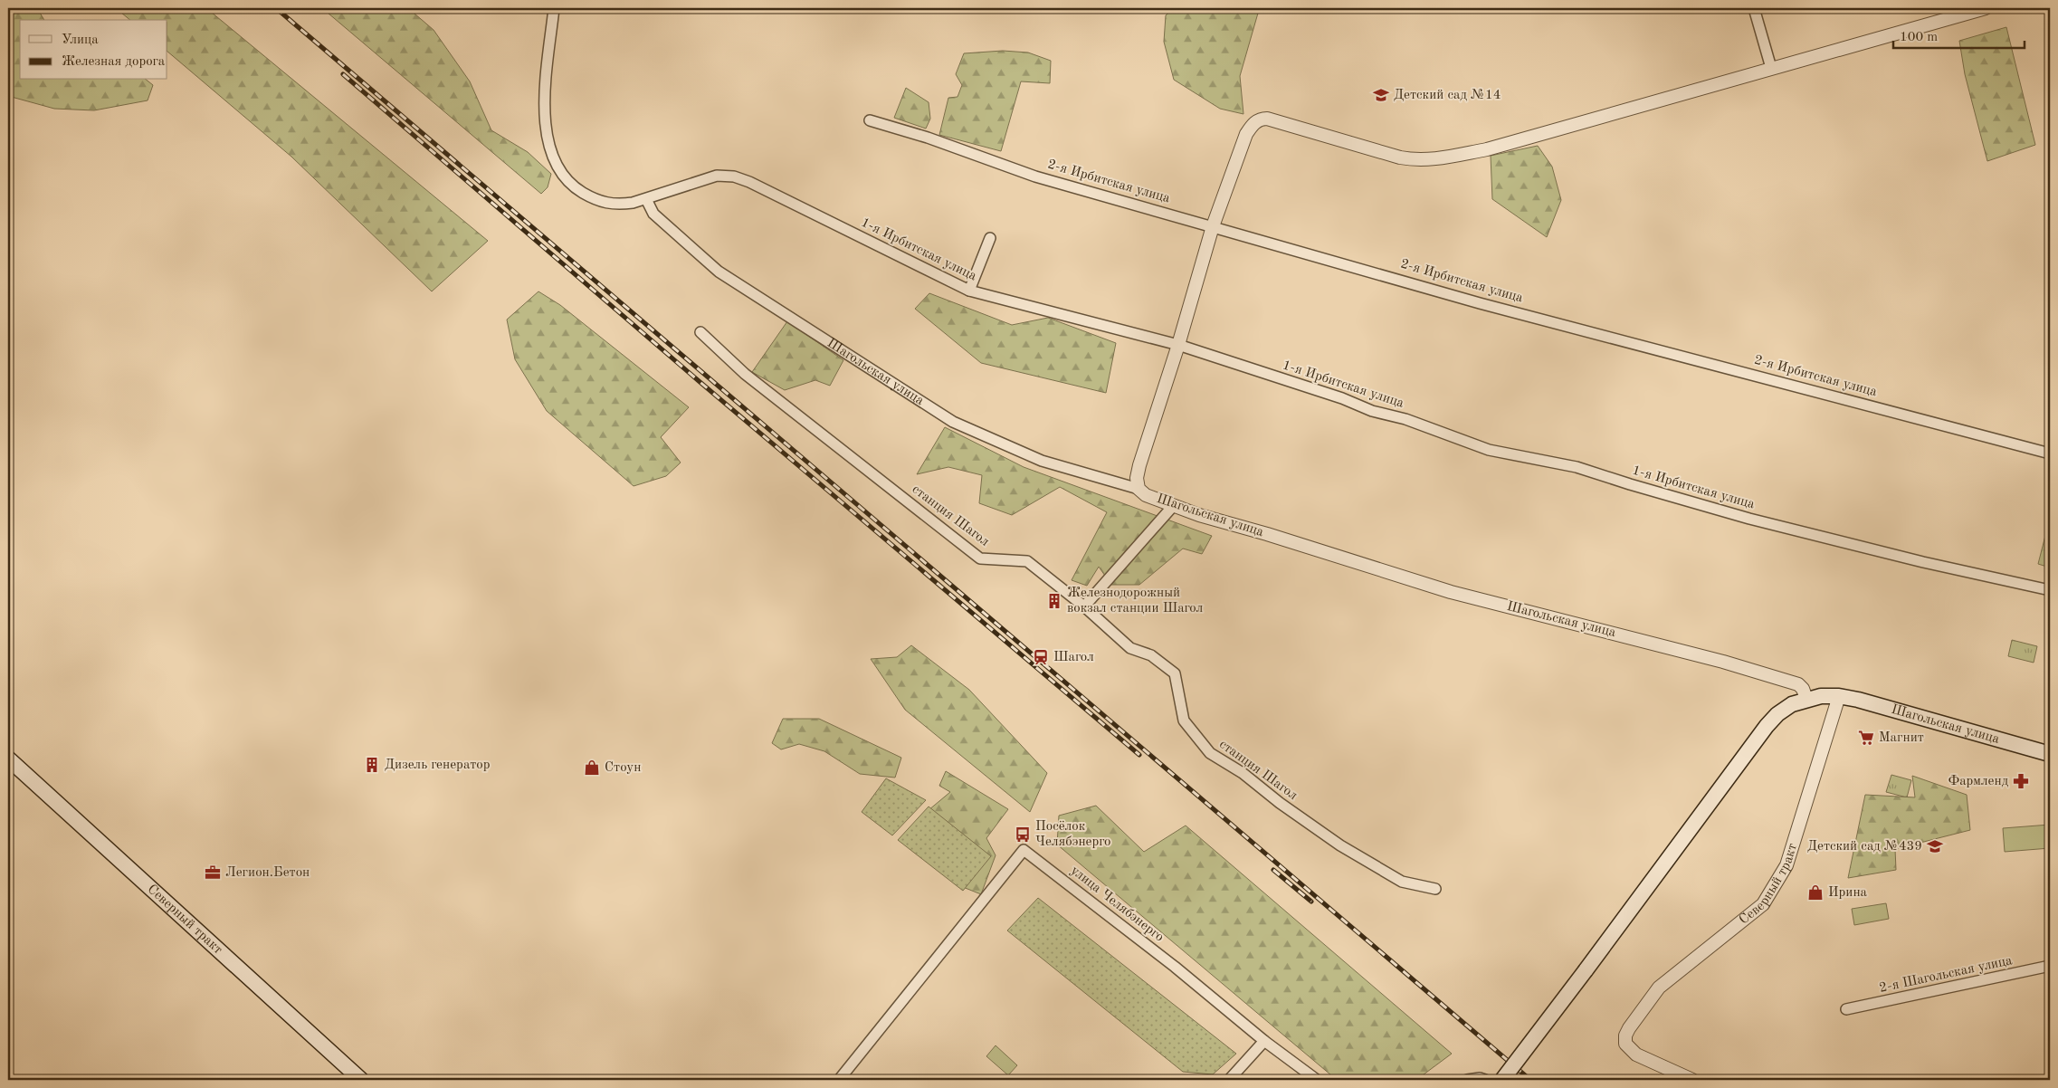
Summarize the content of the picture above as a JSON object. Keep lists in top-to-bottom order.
{
  "streets": {
    "main road": ["Шагольская улица", "Северный тракт"],
    "street": [
      "2-я Ирбитская улица",
      "1-я Ирбитская улица",
      "станция Шагол",
      "улица Челябэнерго",
      "2-я Шагольская улица"
    ]
  },
  "crossings": [
    ["1-я Ирбитская улица", "Шагольская улица"],
    ["Шагольская улица", "Северный тракт"]
  ],
  "places": {
    "school or university": ["Детский сад №14", "Детский сад №439"],
    "building": ["Железнодорожный вокзал станции Шагол", "Дизель генератор"],
    "station": ["Шагол"],
    "supermarket": ["Магнит"],
    "shop": ["Стоун", "Ирина"],
    "pharmacy": ["Фармленд"],
    "bus stop": ["Посёлок Челябэнерго"],
    "office": ["Легион.Бетон"]
  },
  "legend": ["Улица", "Железная дорога"],
  "scale_bar": "100 m"
}
